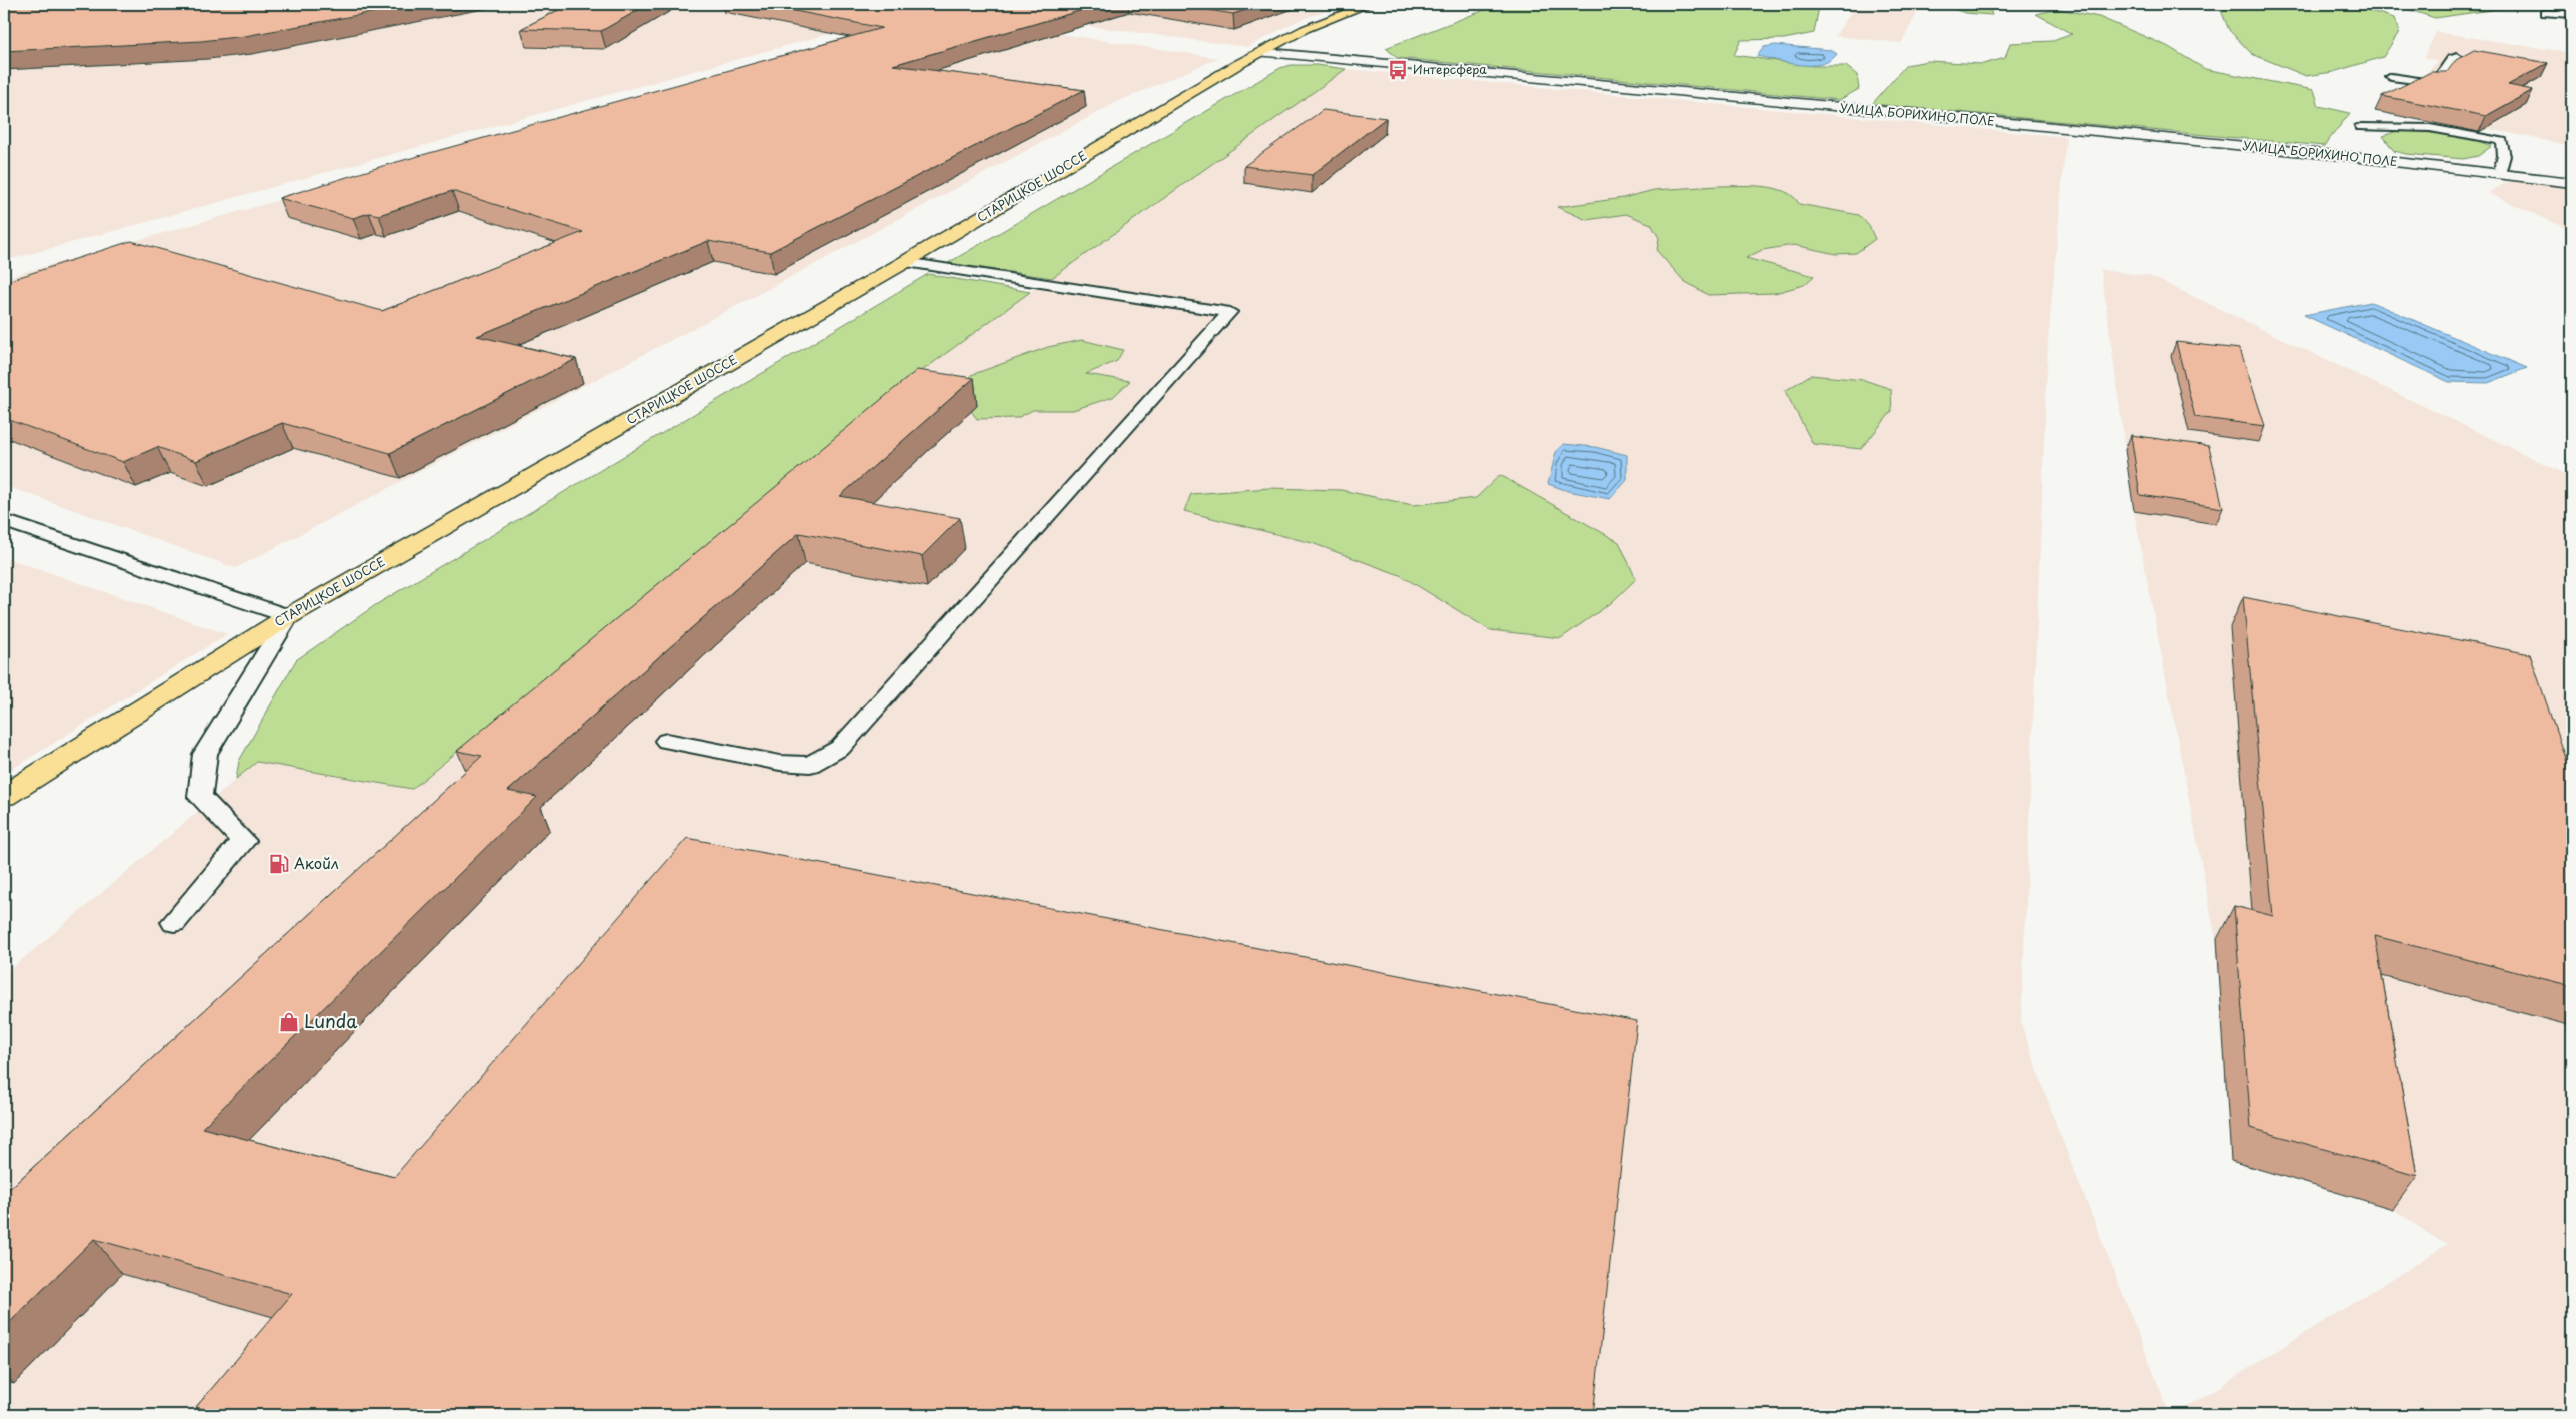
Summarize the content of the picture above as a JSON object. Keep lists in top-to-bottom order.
{
  "streets": {
    "main road": ["СТАРИЦКОЕ ШОССЕ"],
    "street": ["УЛИЦА БОРИХИНО ПОЛЕ"]
  },
  "crossings": [
    ["УЛИЦА БОРИХИНО ПОЛЕ", "СТАРИЦКОЕ ШОССЕ"]
  ],
  "places": {
    "bus stop": ["Интерсфера"],
    "fuel station": ["Акойл"],
    "shop": ["Lunda"]
  }
}
